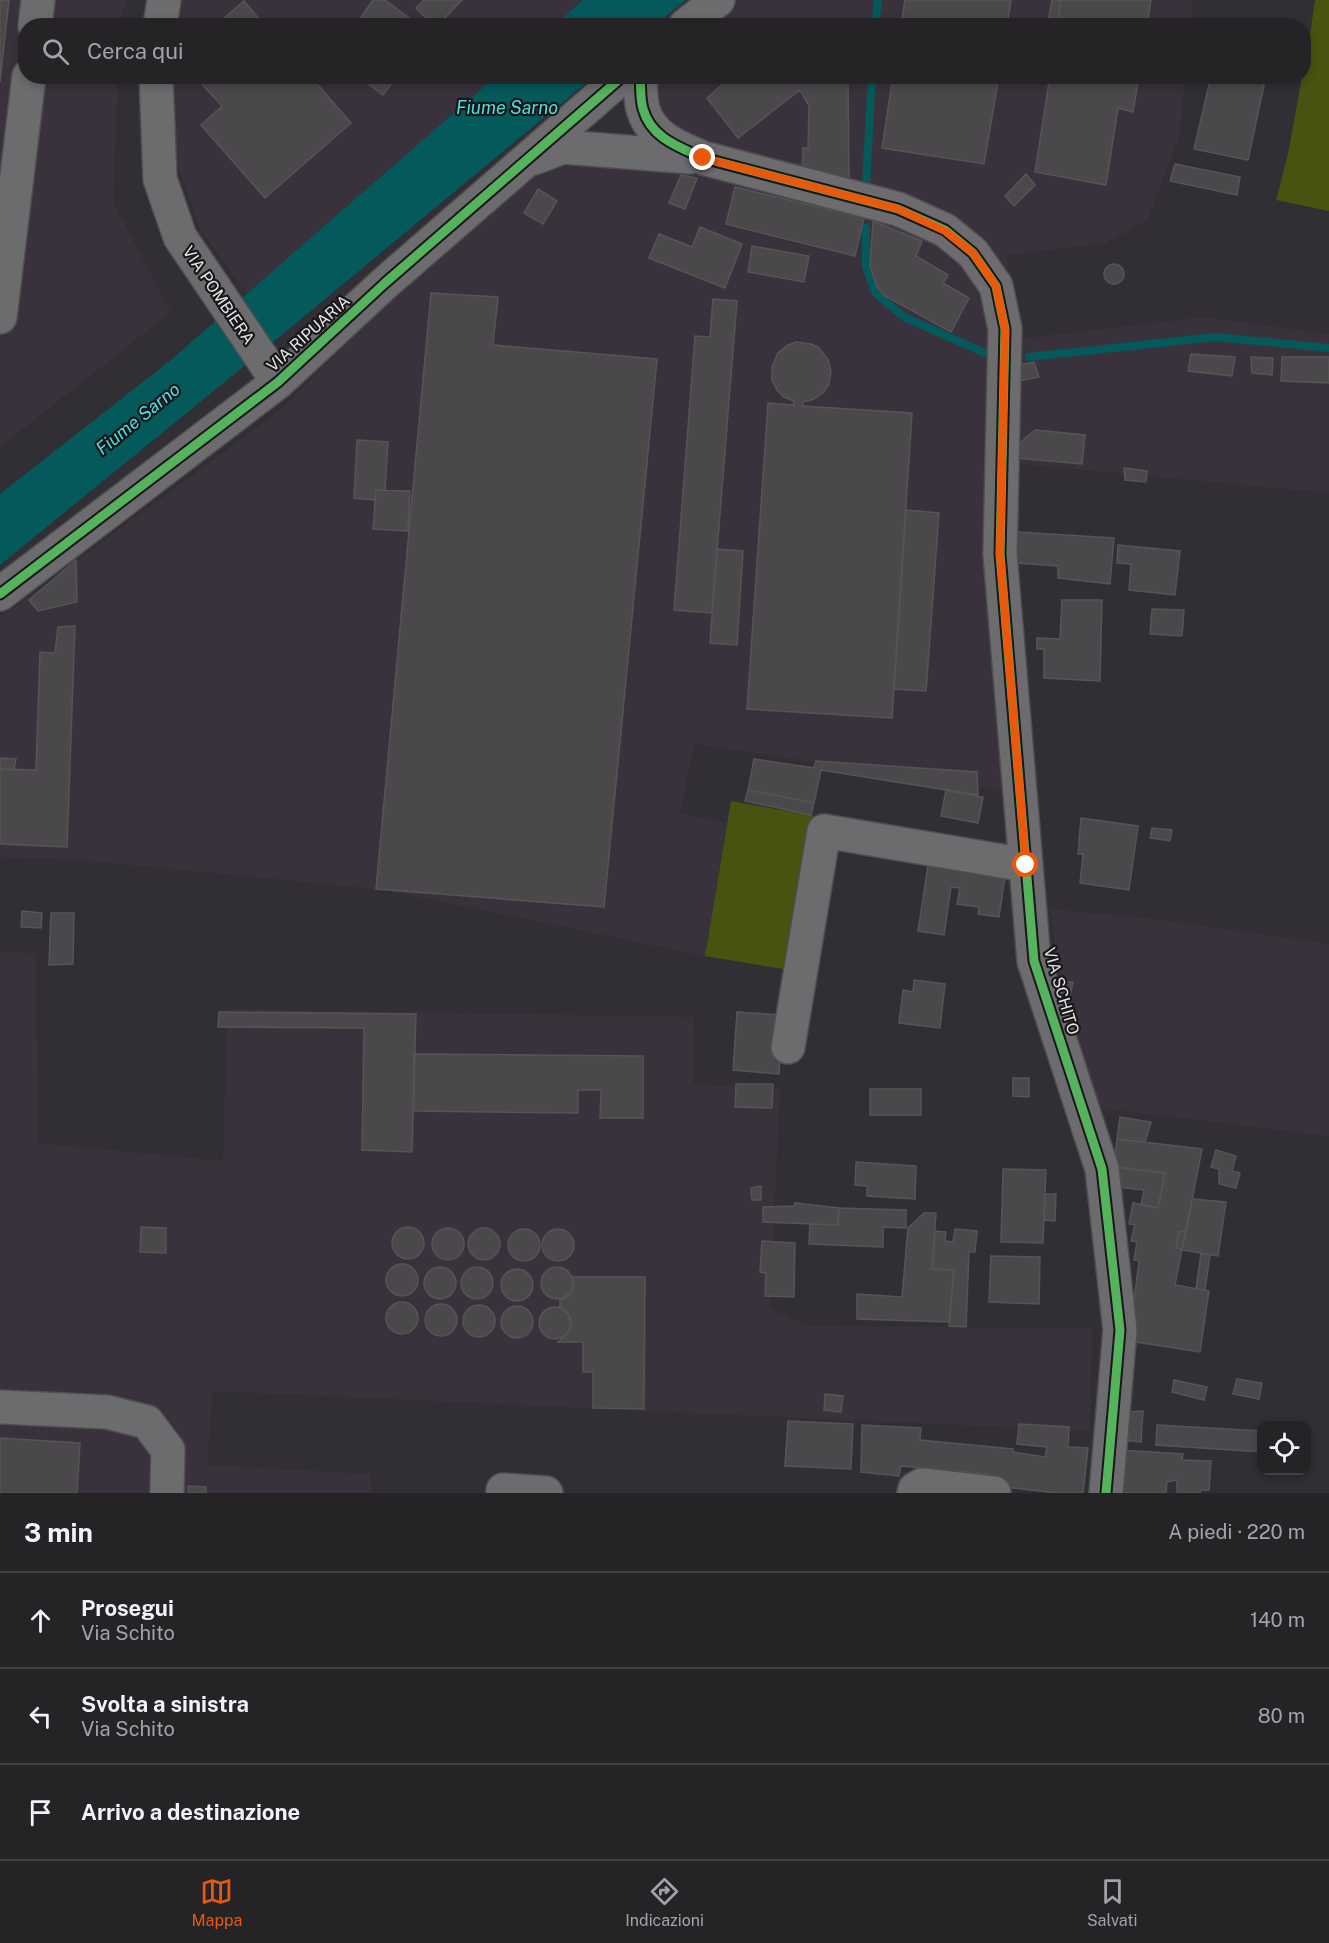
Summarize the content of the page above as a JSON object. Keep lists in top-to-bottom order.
{
  "streets": {
    "street": ["VIA POMBIERA", "VIA RIPUARIA", "VIA SCHITO"]
  },
  "crossings": [
    ["VIA POMBIERA", "VIA RIPUARIA"]
  ],
  "water": ["Fiume Sarno"],
  "page": {
    "search": "Cerca qui",
    "heading": ["3 min", "A piedi · 220 m"],
    "list": [
      ["Prosegui", "Via Schito", "140 m"],
      ["Svolta a sinistra", "Via Schito", "80 m"],
      "Arrivo a destinazione"
    ],
    "nav": ["Mappa", "Indicazioni", "Salvati"]
  }
}
